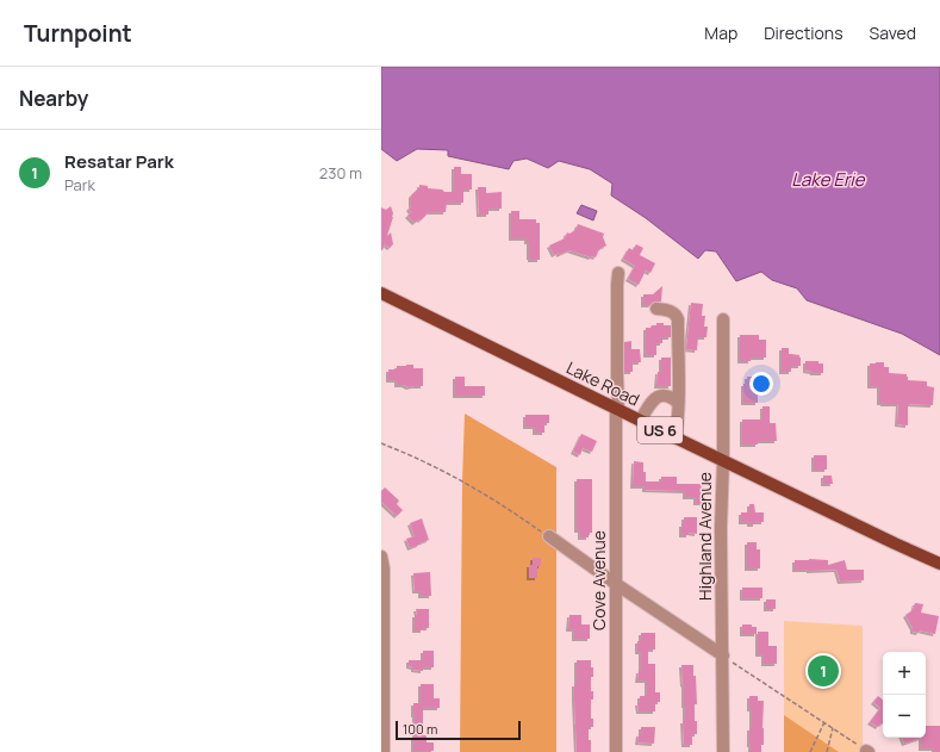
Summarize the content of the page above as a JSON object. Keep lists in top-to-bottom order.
{
  "streets": {
    "main road": ["Lake Road", "US 6"],
    "street": ["Highland Avenue", "Cove Avenue"]
  },
  "crossings": [
    ["Lake Road", "Highland Avenue"],
    ["Lake Road", "Cove Avenue"]
  ],
  "water": ["Lake Erie"],
  "scale_bar": "100 m",
  "page": {
    "header": "Turnpoint",
    "nav": ["Map", "Directions", "Saved"],
    "heading": "Nearby",
    "list": [
      {
        "mark": "1",
        "name": "Resatar Park",
        "note": "Park",
        "value": "230 m"
      }
    ],
    "map_buttons": ["+", "−"],
    "pins": "1",
    "scale": "100 m"
  }
}
